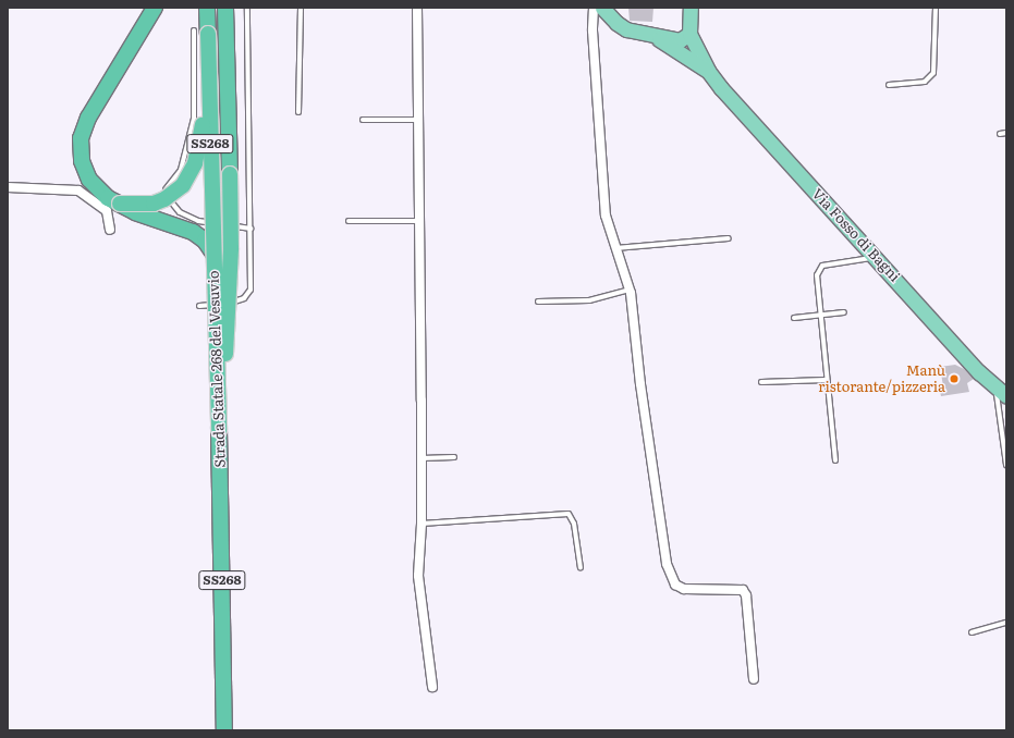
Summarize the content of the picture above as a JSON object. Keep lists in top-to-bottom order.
{
  "streets": {
    "highway": ["SS268", "Strada Statale 268 del Vesuvio"],
    "main road": ["Via Fosso di Bagni"]
  },
  "places": ["Manù ristorante/pizzeria"]
}
